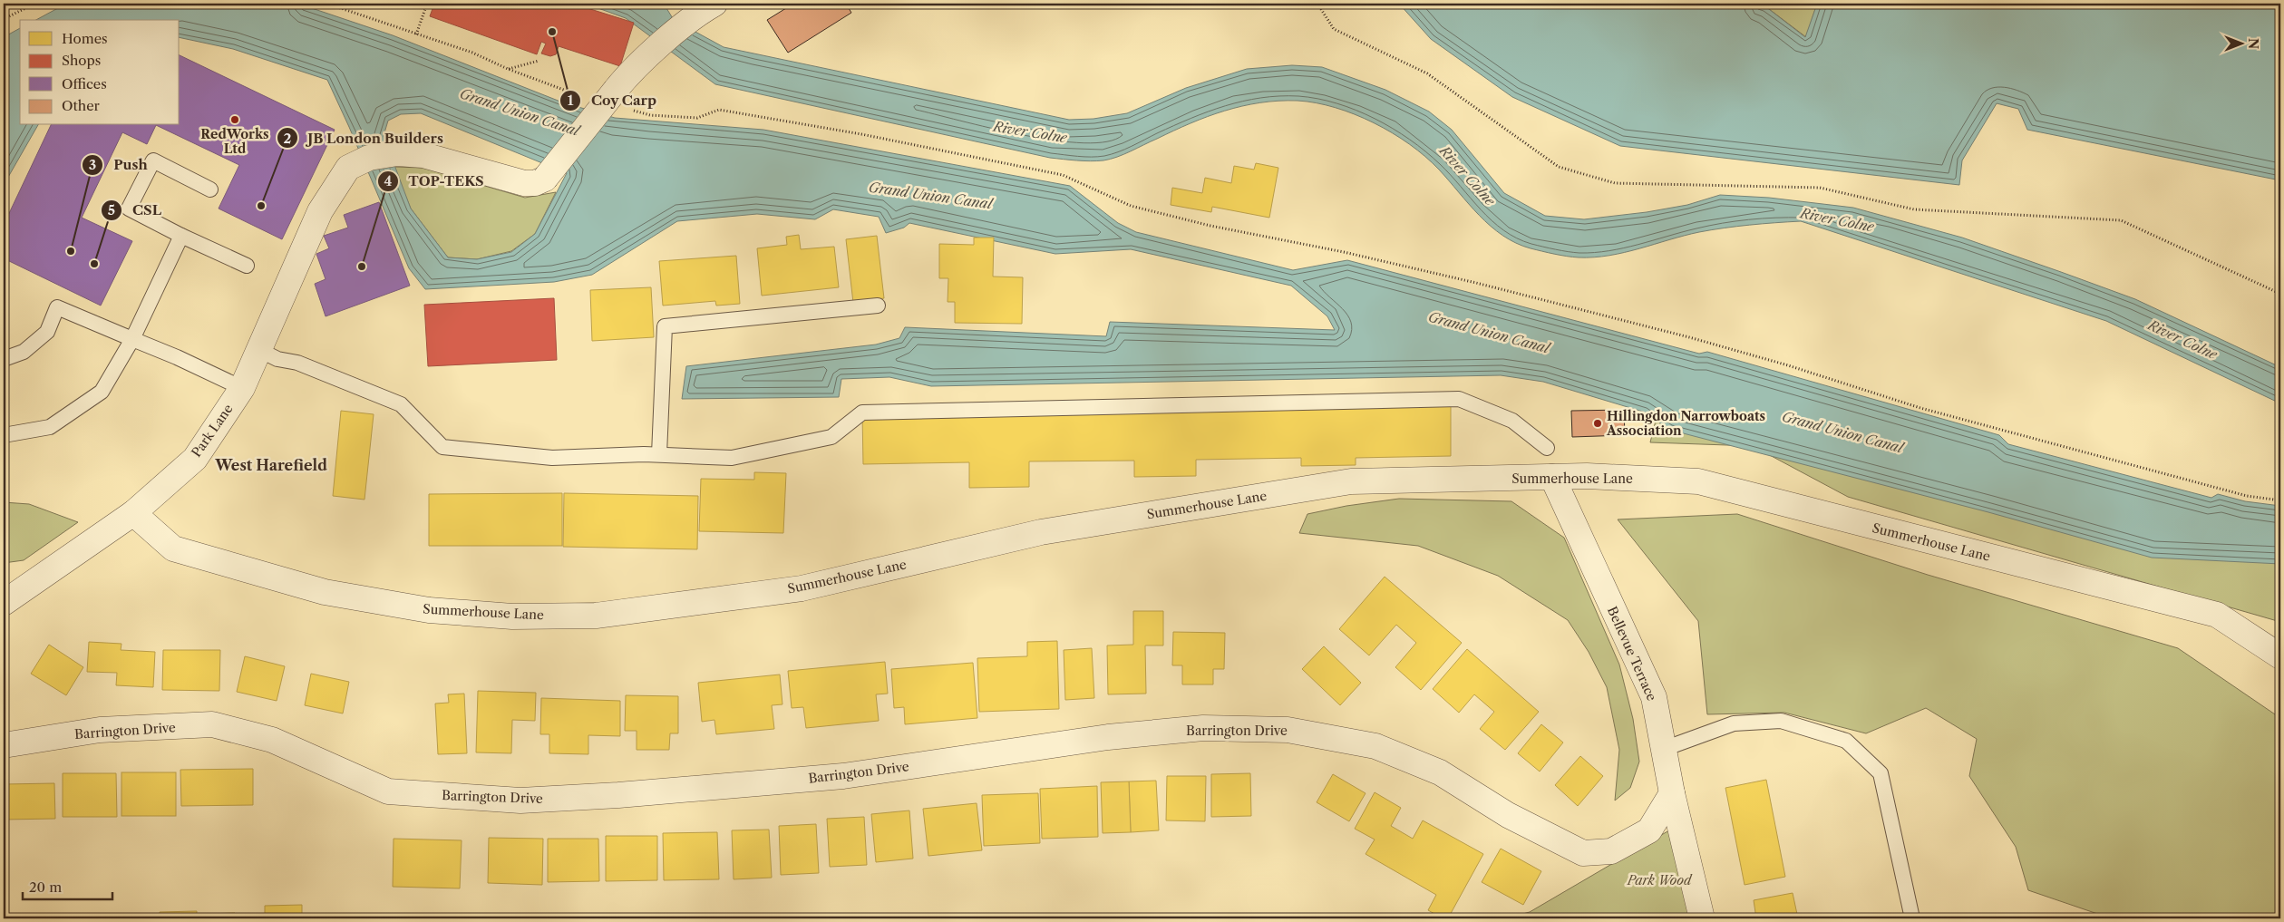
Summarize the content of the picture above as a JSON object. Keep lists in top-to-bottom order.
{
  "streets": {
    "street": [
      "Park Lane",
      "Summerhouse Lane",
      "Bellevue Terrace",
      "Barrington Drive"
    ]
  },
  "crossings": [
    ["Park Lane", "Summerhouse Lane"],
    ["Summerhouse Lane", "Bellevue Terrace"],
    ["Bellevue Terrace", "Barrington Drive"]
  ],
  "districts": ["West Harefield"],
  "water": ["Grand Union Canal", "River Colne"],
  "parks": ["Park Wood"],
  "places": [
    "Coy Carp",
    "RedWorks Ltd",
    "JB London Builders",
    "Push",
    "CSL",
    "TOP-TEKS",
    "Hillingdon Narrowboats Association"
  ],
  "legend": [
    "Homes",
    "Shops",
    "Offices",
    "Other"
  ],
  "scale_bar": "20 m",
  "north": "right"
}
